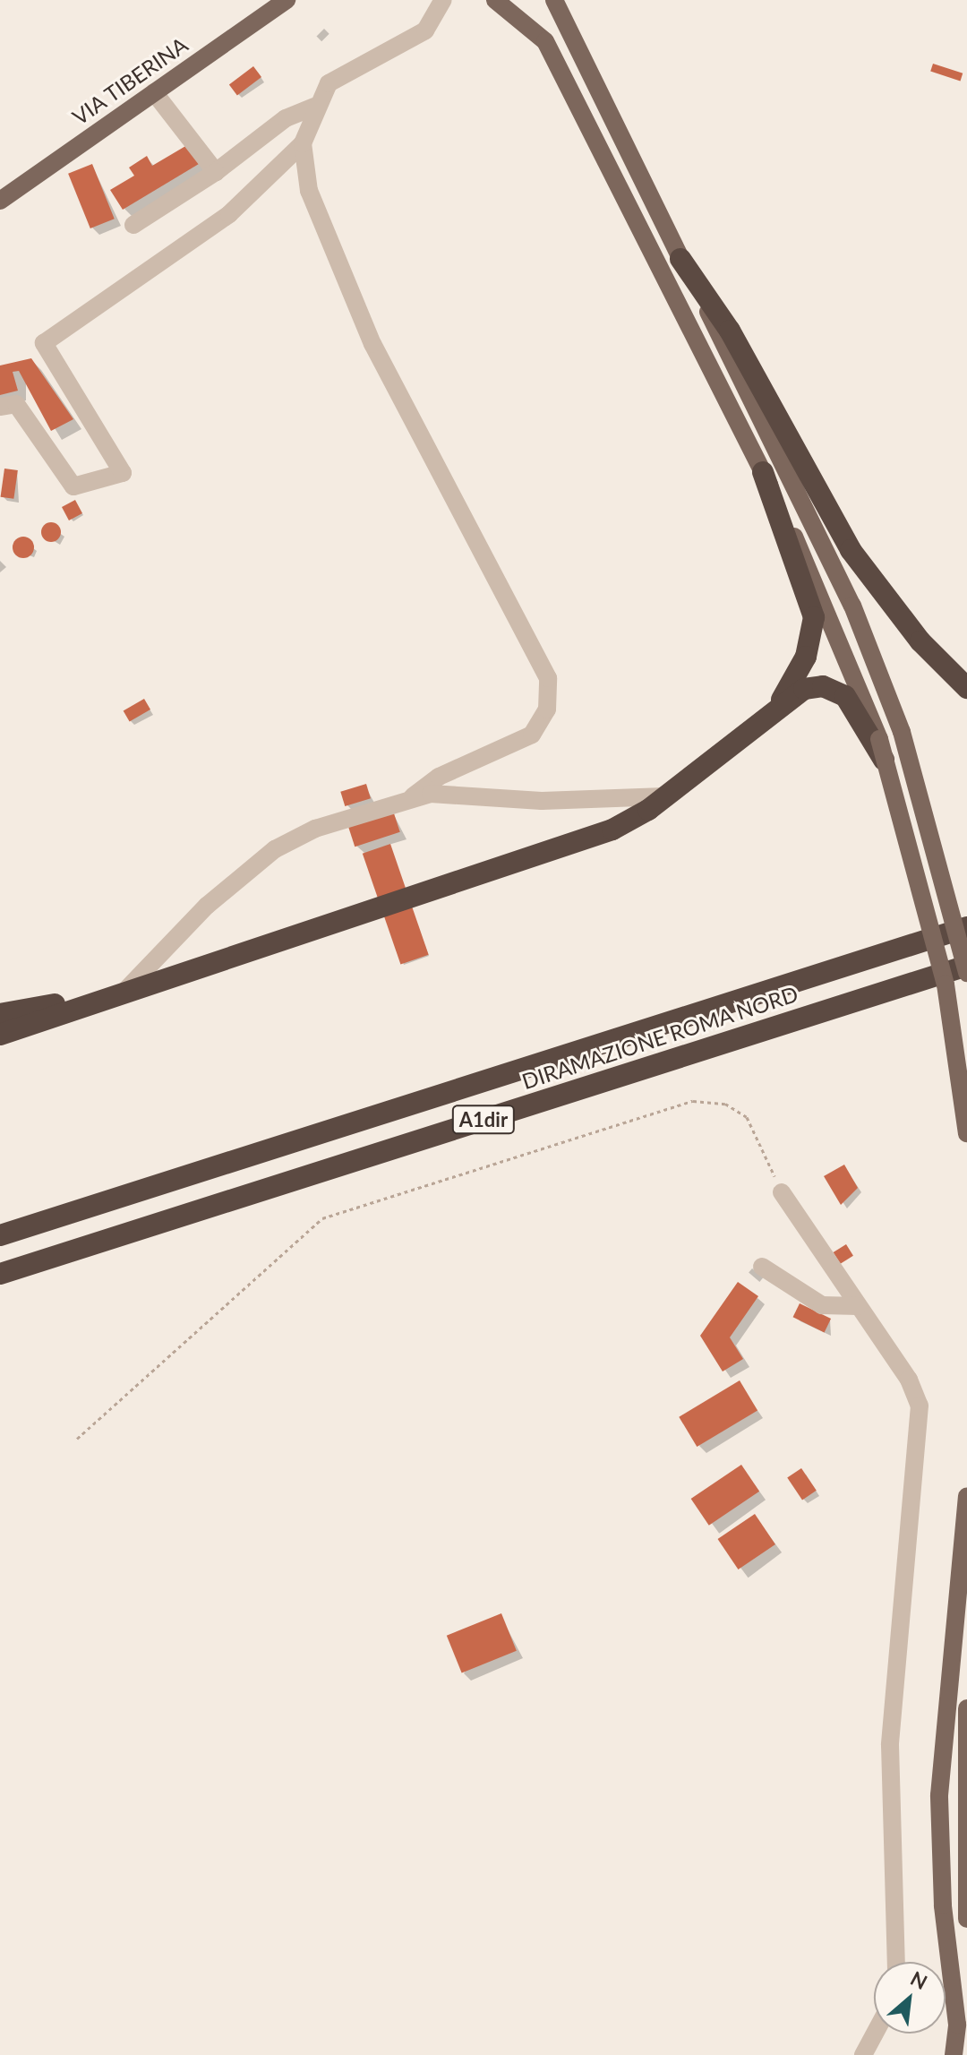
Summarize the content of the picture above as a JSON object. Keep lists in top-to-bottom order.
{
  "streets": {
    "highway": ["DIRAMAZIONE ROMA NORD", "A1dir"],
    "main road": ["VIA TIBERINA"]
  },
  "north": "top right"
}
